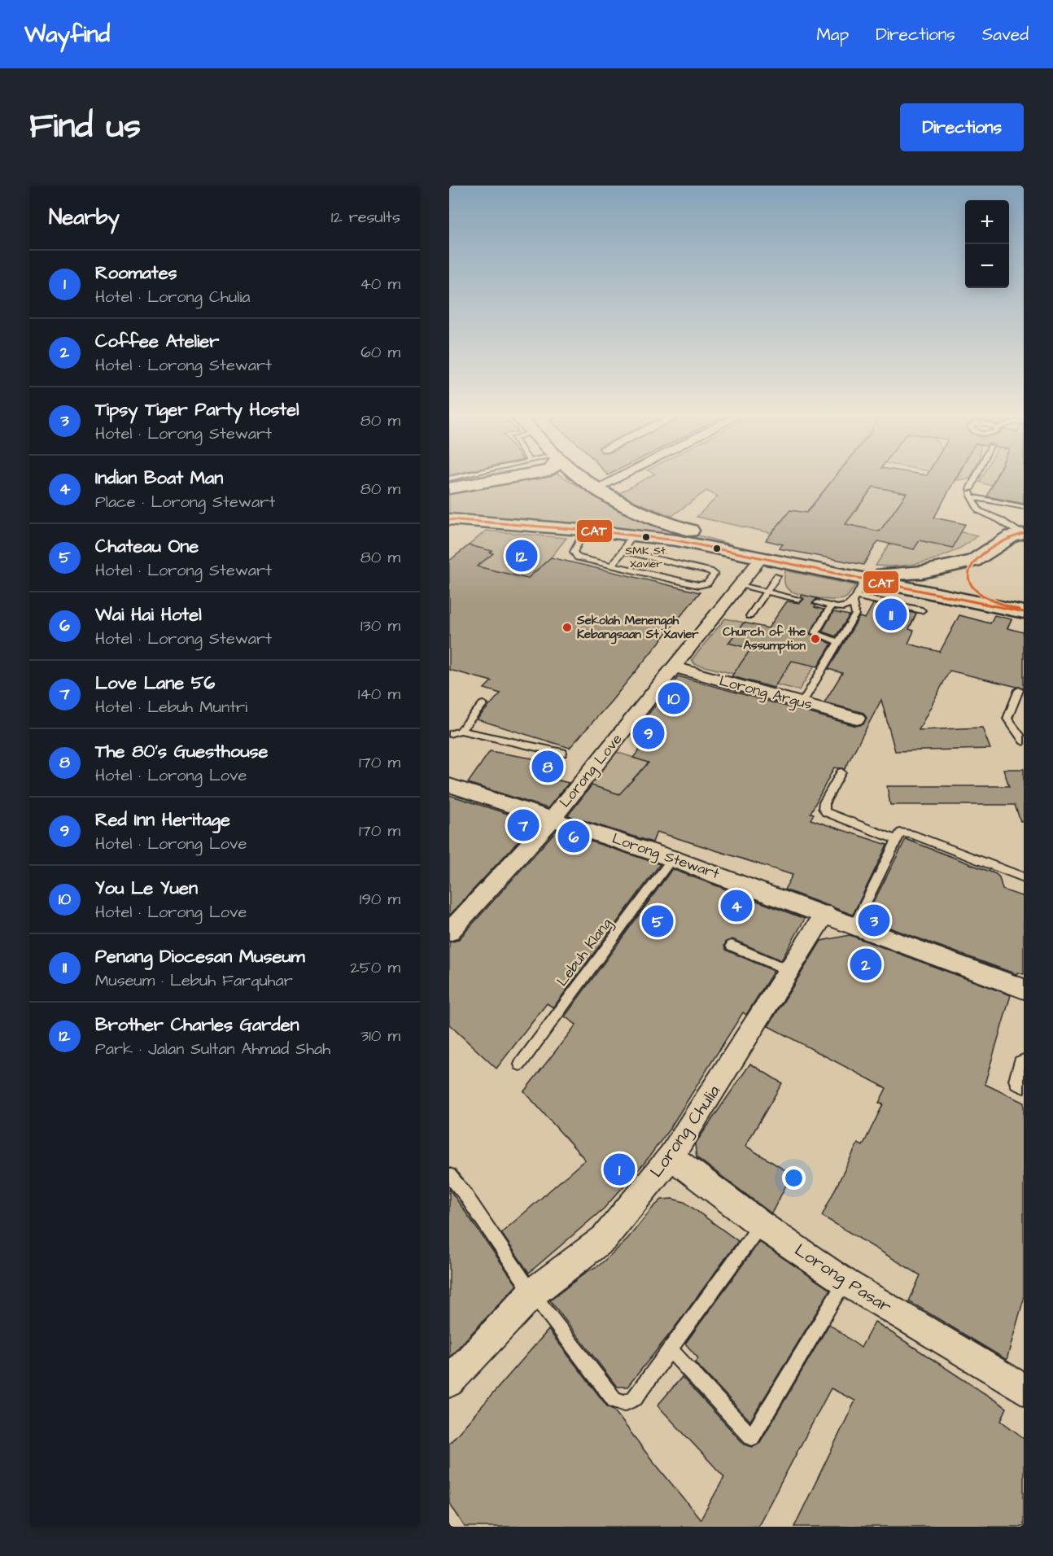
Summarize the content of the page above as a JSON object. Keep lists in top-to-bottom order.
{
  "streets": {
    "street": [
      "Lorong Argus",
      "Lorong Love",
      "Lorong Stewart",
      "Lorong Chulia",
      "Lorong Pasar"
    ],
    "lane": ["Lebuh Klang"]
  },
  "crossings": [
    ["Lorong Argus", "Lorong Love"],
    ["Lorong Love", "Lorong Stewart"],
    ["Lorong Stewart", "Lebuh Klang"],
    ["Lorong Stewart", "Lorong Chulia"],
    ["Lorong Chulia", "Lorong Pasar"]
  ],
  "places": ["SMK St. Xavier", "Sekolah Menengah Kebangsaan St Xavier", "Church of the Assumption"],
  "lines": ["transit line CAT"],
  "page": {
    "header": "Wayfind",
    "nav": ["Map", "Directions", "Saved"],
    "title": "Find us",
    "buttons": "Directions",
    "heading": ["Nearby", "12 results"],
    "map_buttons": ["+", "−"],
    "list": [
      {
        "mark": "1",
        "name": "Roomates",
        "note": "Hotel · Lorong Chulia",
        "value": "40 m"
      },
      {
        "mark": "2",
        "name": "Coffee Atelier",
        "note": "Hotel · Lorong Stewart",
        "value": "60 m"
      },
      {
        "mark": "3",
        "name": "Tipsy Tiger Party Hostel",
        "note": "Hotel · Lorong Stewart",
        "value": "80 m"
      },
      {
        "mark": "4",
        "name": "Indian Boat Man",
        "note": "Place · Lorong Stewart",
        "value": "80 m"
      },
      {
        "mark": "5",
        "name": "Chateau One",
        "note": "Hotel · Lorong Stewart",
        "value": "80 m"
      },
      {
        "mark": "6",
        "name": "Wai Hai Hotel",
        "note": "Hotel · Lorong Stewart",
        "value": "130 m"
      },
      {
        "mark": "7",
        "name": "Love Lane 56",
        "note": "Hotel · Lebuh Muntri",
        "value": "140 m"
      },
      {
        "mark": "8",
        "name": "The 80's Guesthouse",
        "note": "Hotel · Lorong Love",
        "value": "170 m"
      },
      {
        "mark": "9",
        "name": "Red Inn Heritage",
        "note": "Hotel · Lorong Love",
        "value": "170 m"
      },
      {
        "mark": "10",
        "name": "You Le Yuen",
        "note": "Hotel · Lorong Love",
        "value": "190 m"
      },
      {
        "mark": "11",
        "name": "Penang Diocesan Museum",
        "note": "Museum · Lebuh Farquhar",
        "value": "250 m"
      },
      {
        "mark": "12",
        "name": "Brother Charles Garden",
        "note": "Park · Jalan Sultan Ahmad Shah",
        "value": "310 m"
      }
    ],
    "pins": [
      "12",
      "11",
      "10",
      "9",
      "8",
      "7",
      "6",
      "4",
      "3",
      "5",
      "2",
      "1"
    ]
  }
}
